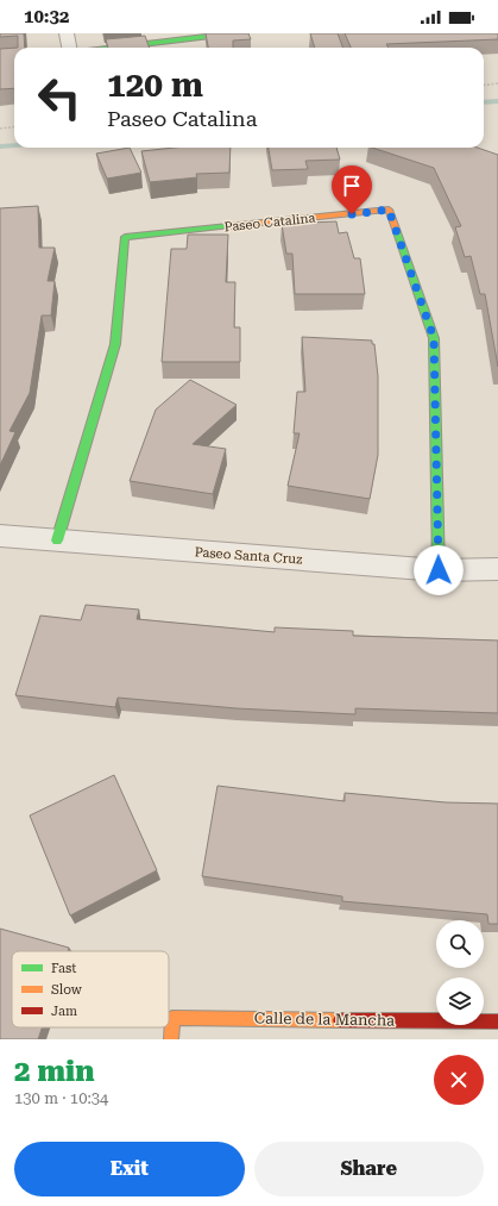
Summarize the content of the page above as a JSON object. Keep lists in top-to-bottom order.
{
  "streets": {
    "street": ["Paseo Catalina", "Paseo Santa Cruz", "Calle de la Mancha"]
  },
  "crossings": [
    ["Paseo Catalina", "Paseo Santa Cruz"]
  ],
  "legend": ["Fast", "Slow", "Jam"],
  "page": {
    "status": "10:32",
    "turn": ["120 m", "Paseo Catalina"],
    "heading": ["2 min", "130 m · 10:34"],
    "buttons": ["Exit", "Share"]
  }
}
